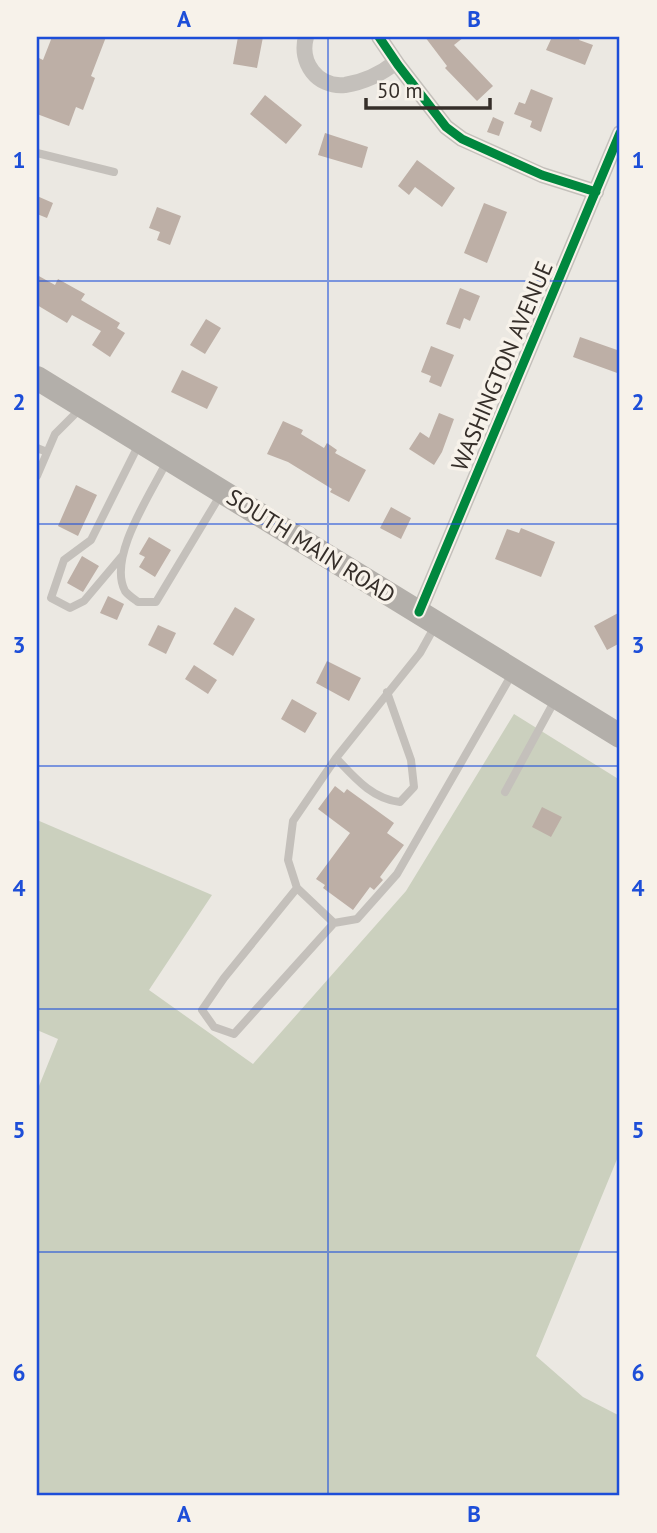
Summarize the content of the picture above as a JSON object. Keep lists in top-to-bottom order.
{
  "streets": {
    "main road": ["SOUTH MAIN ROAD"],
    "street": ["WASHINGTON AVENUE"]
  },
  "crossings": [
    ["WASHINGTON AVENUE", "SOUTH MAIN ROAD"]
  ],
  "scale_bar": "50 m",
  "grid": {
    "columns": ["A", "B"],
    "rows": [
      "1",
      "2",
      "3",
      "4",
      "5",
      "6"
    ]
  }
}
